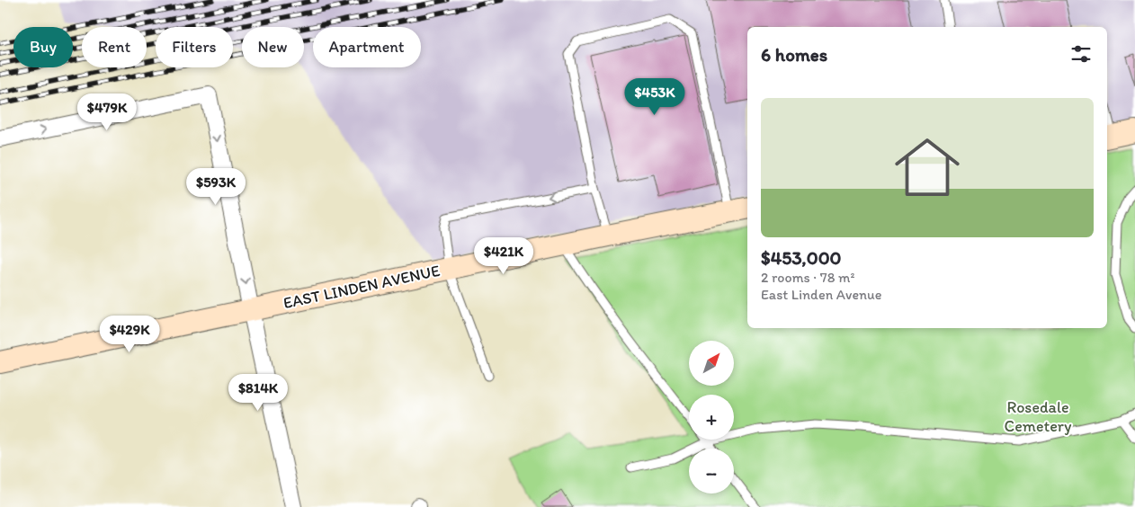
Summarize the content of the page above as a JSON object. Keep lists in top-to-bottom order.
{
  "streets": {
    "street": ["EAST LINDEN AVENUE"]
  },
  "parks": ["Rosedale Cemetery"],
  "north": "top right",
  "page": {
    "chip": [
      "Buy",
      "Rent",
      "Filters",
      "New",
      "Apartment"
    ],
    "heading": "6 homes",
    "price": [
      "$453K",
      "$479K",
      "$593K",
      "$421K",
      "$429K",
      "$814K"
    ],
    "list": [
      {
        "name": "$453,000",
        "note": "2 rooms · 78 m² · East Linden Avenue"
      }
    ],
    "map_buttons": ["+", "−"]
  }
}
